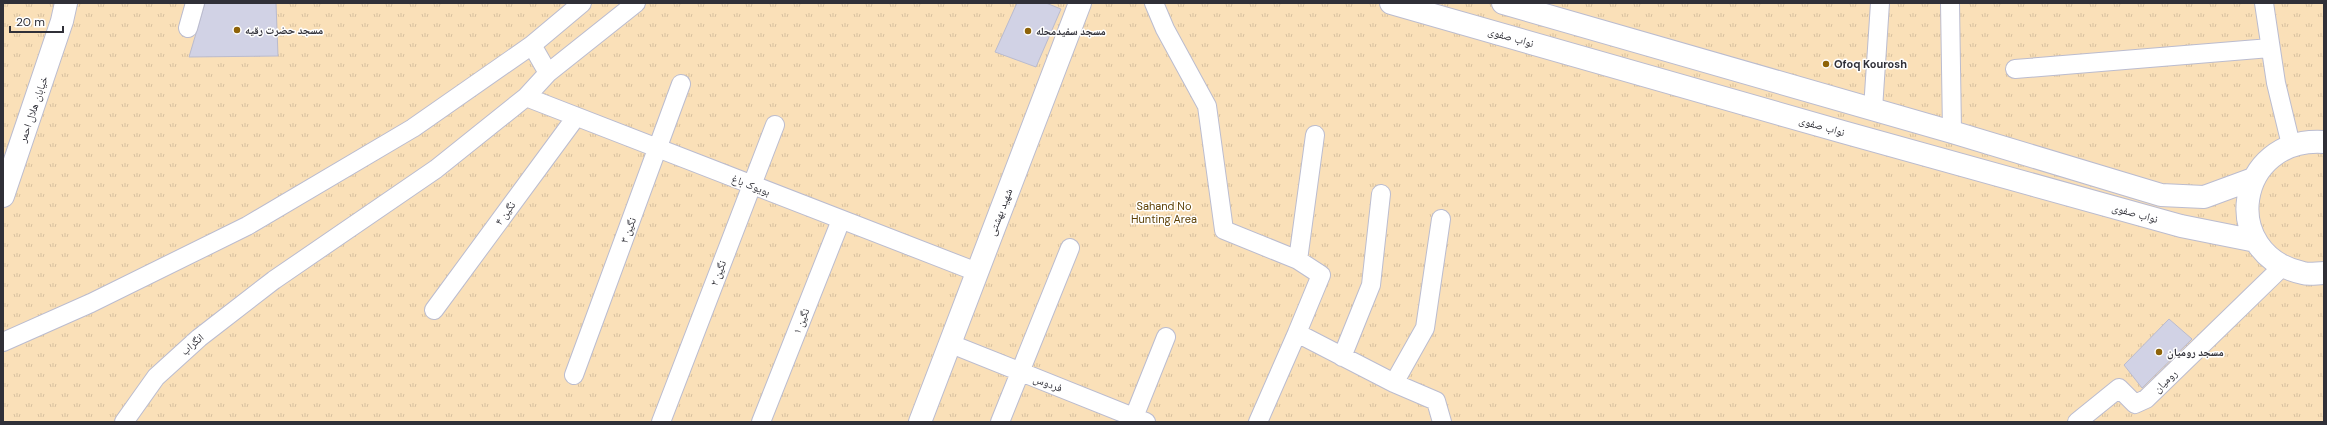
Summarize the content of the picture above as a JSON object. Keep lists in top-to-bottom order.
{
  "streets": {
    "street": [
      "نواب صفوی",
      "خیابان هلال احمر",
      "بویوک باغ",
      "شهید بهشتی",
      "نگین ۴",
      "نگین ۳",
      "نگین ۲",
      "نگین ۱",
      "انگراب",
      "رومیان",
      "فردوس"
    ]
  },
  "crossings": [
    ["بویوک باغ", "شهید بهشتی"],
    ["بویوک باغ", "نگین ۴"],
    ["بویوک باغ", "نگین ۳"],
    ["بویوک باغ", "نگین ۲"],
    ["بویوک باغ", "نگین ۱"],
    ["بویوک باغ", "انگراب"],
    ["شهید بهشتی", "فردوس"]
  ],
  "parks": ["Sahand No Hunting Area"],
  "places": [
    "مسجد حضرت رقیه",
    "مسجد سفیدمحله",
    "Ofoq Kourosh",
    "مسجد رومیان"
  ],
  "scale_bar": "20 m"
}
